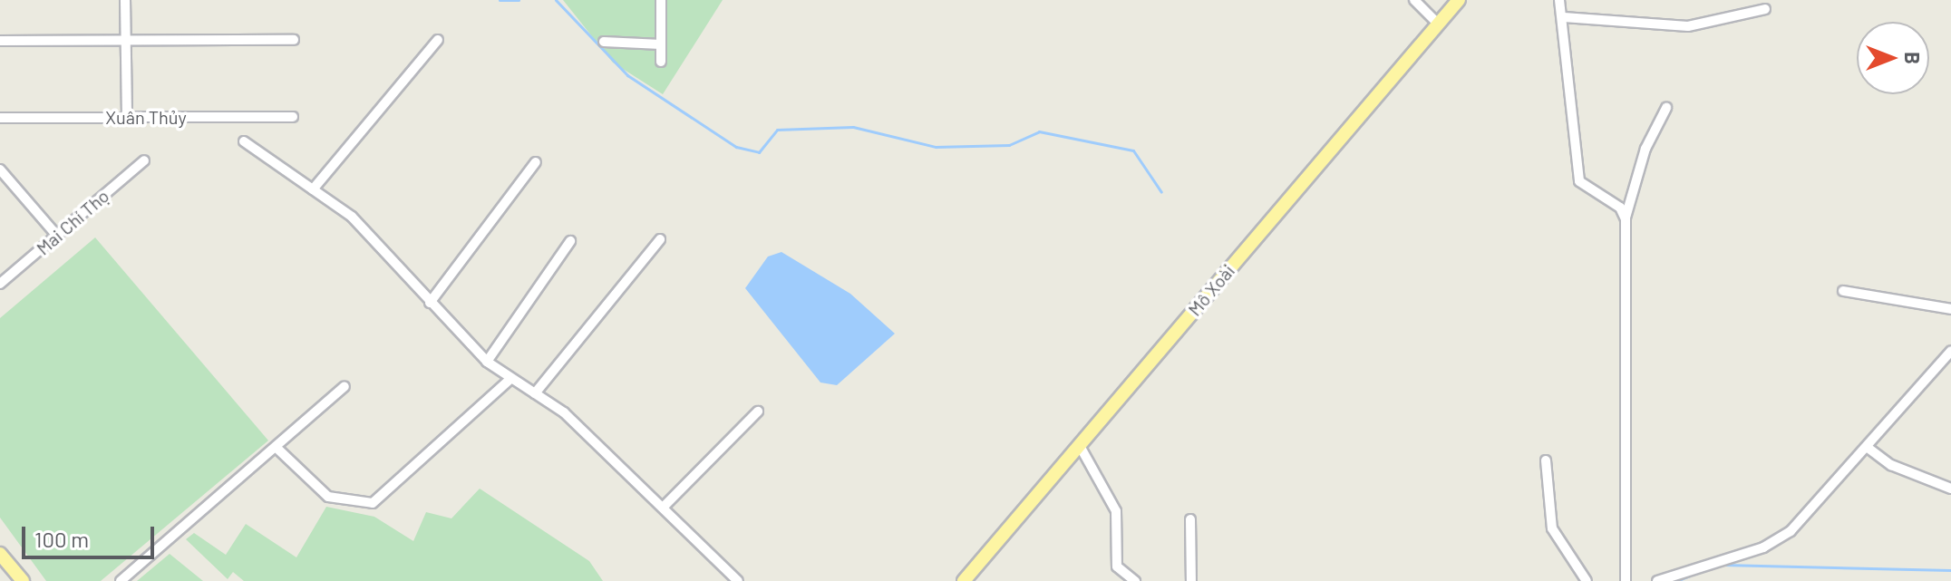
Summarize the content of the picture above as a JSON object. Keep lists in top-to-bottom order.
{
  "streets": {
    "main road": ["Mô Xoài"],
    "street": ["Xuân Thủy", "Mai Chí Thọ"]
  },
  "scale_bar": "100 m",
  "north": "right"
}
